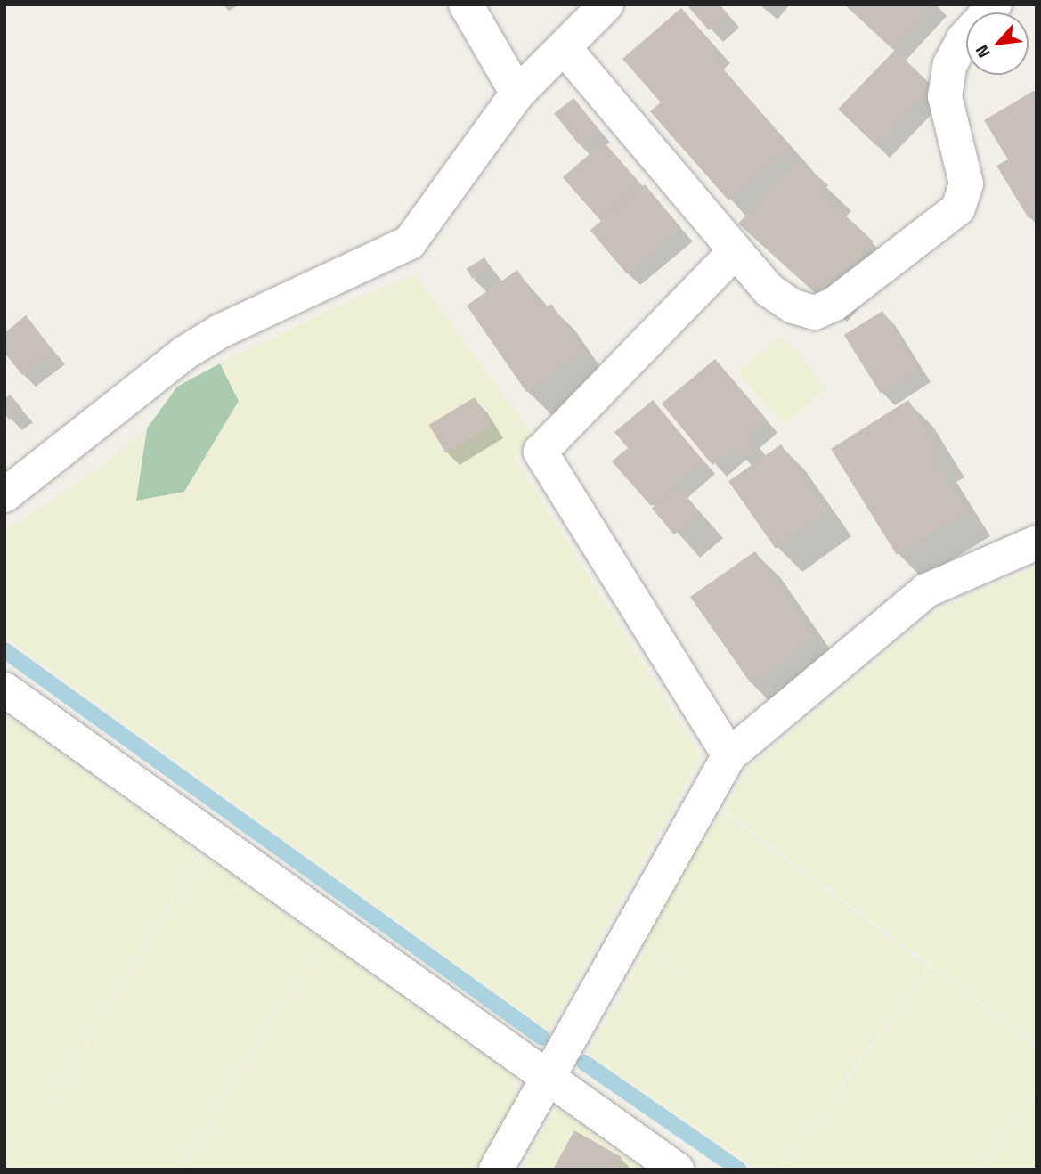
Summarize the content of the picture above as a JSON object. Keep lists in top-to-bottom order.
{
  "north": "bottom left"
}
